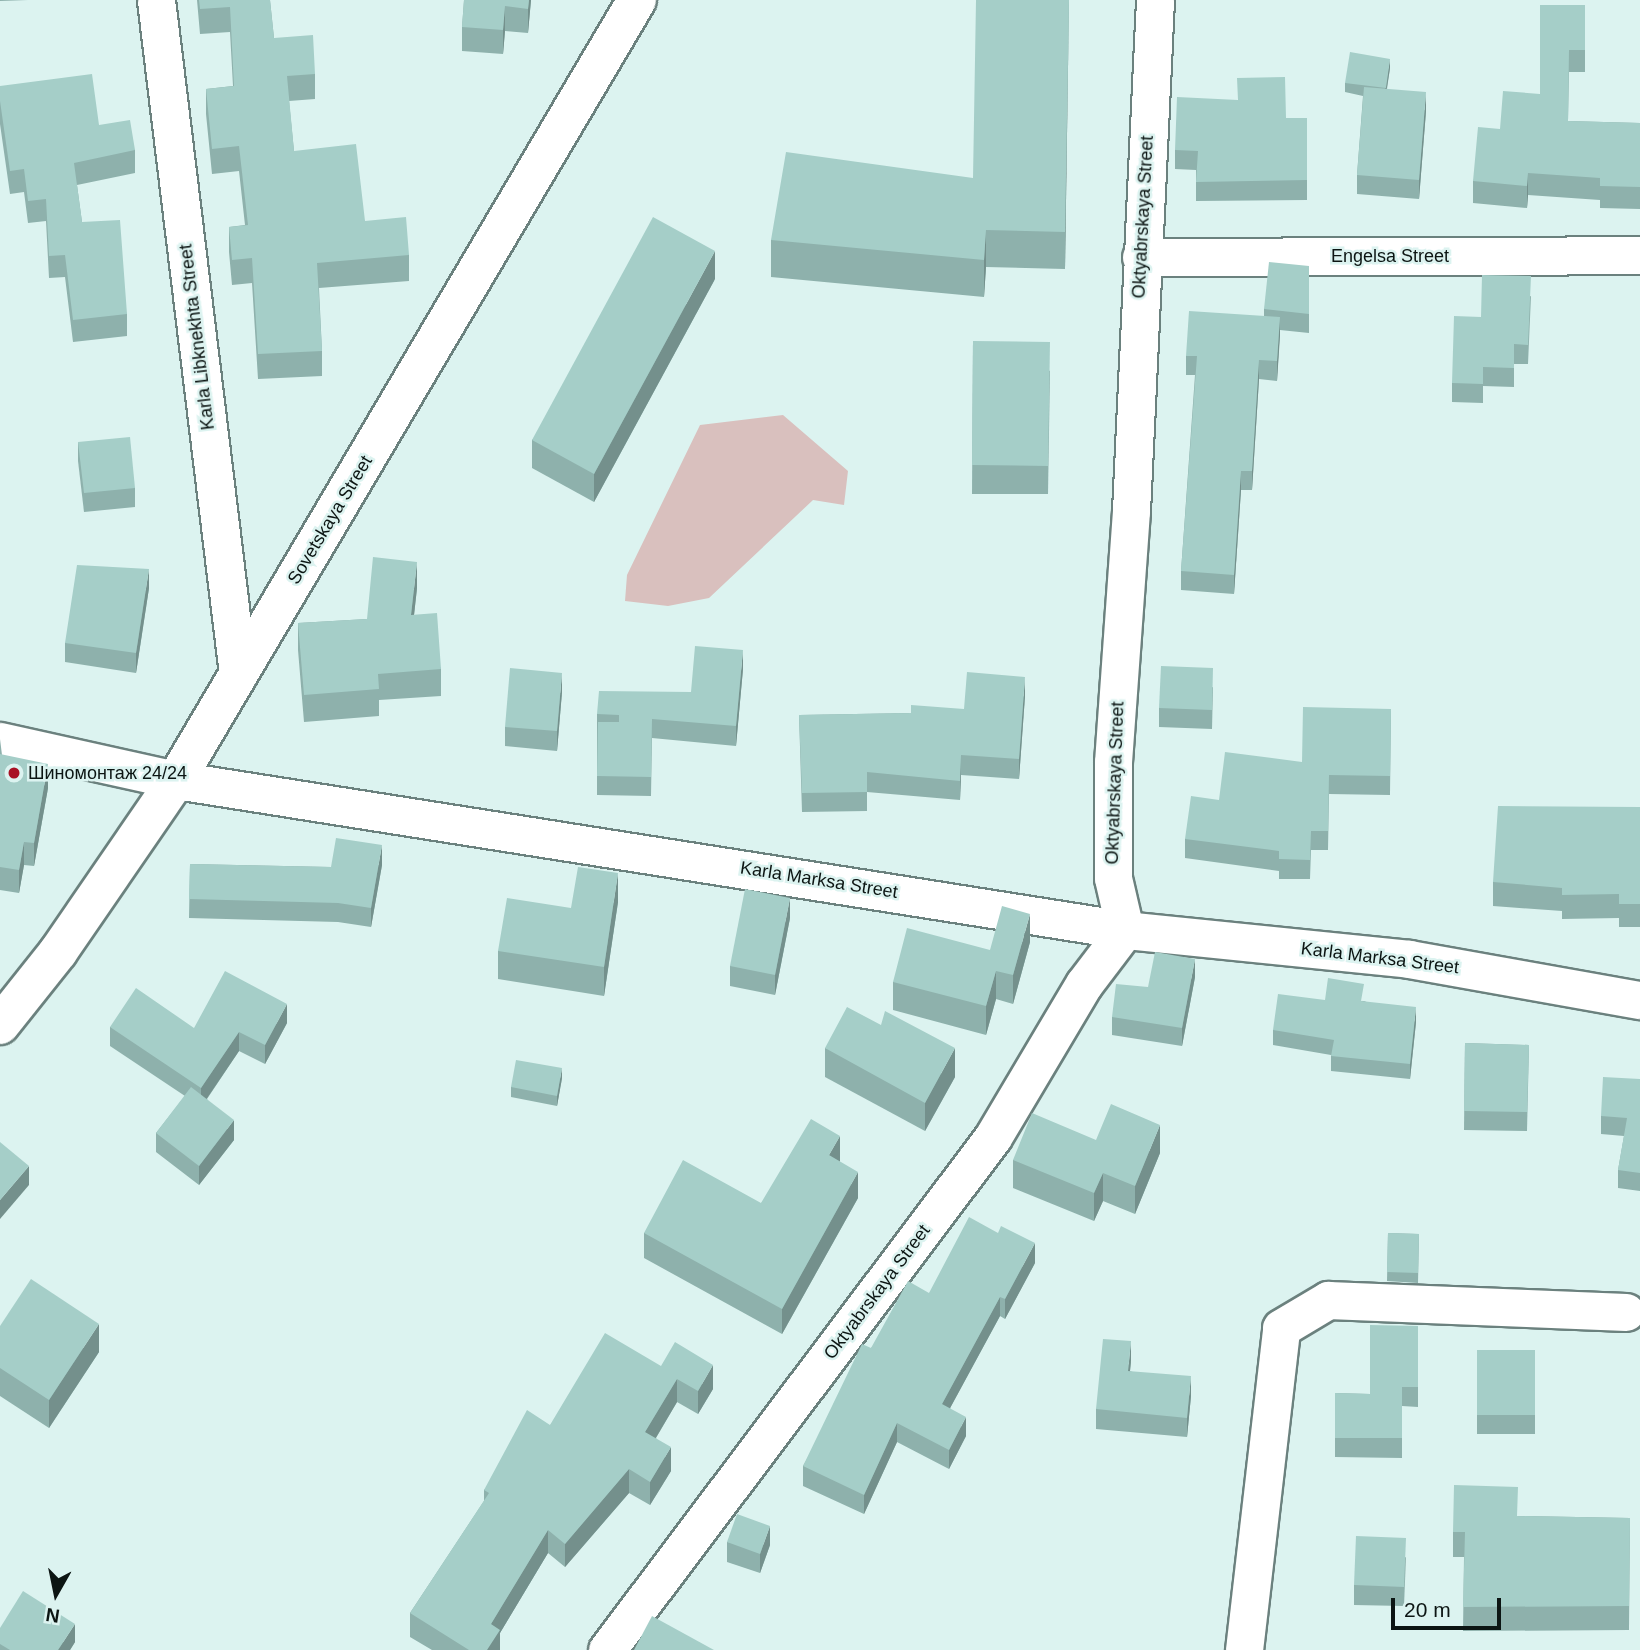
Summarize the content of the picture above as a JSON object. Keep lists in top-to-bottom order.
{
  "streets": {
    "street": [
      "Oktyabrskaya Street",
      "Engelsa Street",
      "Karla Libknekhta Street",
      "Sovetskaya Street",
      "Karla Marksa Street"
    ]
  },
  "crossings": [
    ["Oktyabrskaya Street", "Engelsa Street"],
    ["Oktyabrskaya Street", "Karla Marksa Street"],
    ["Karla Libknekhta Street", "Sovetskaya Street"],
    ["Sovetskaya Street", "Karla Marksa Street"]
  ],
  "places": ["Шиномонтаж 24/24"],
  "scale_bar": "20 m",
  "north": "bottom"
}
